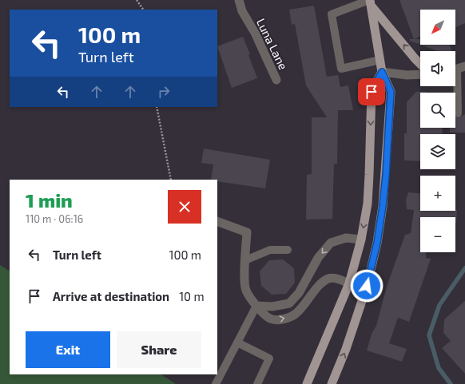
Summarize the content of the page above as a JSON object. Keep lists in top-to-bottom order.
{
  "streets": {
    "street": ["Luna Lane"]
  },
  "north": "bottom left",
  "page": {
    "map_buttons": ["+", "−"],
    "turn": ["100 m", "Turn left"],
    "heading": ["1 min", "110 m · 06:16"],
    "list": [
      {
        "name": "Turn left",
        "value": "100 m"
      },
      {
        "name": "Arrive at destination",
        "value": "10 m"
      }
    ],
    "buttons": ["Exit", "Share"]
  }
}
